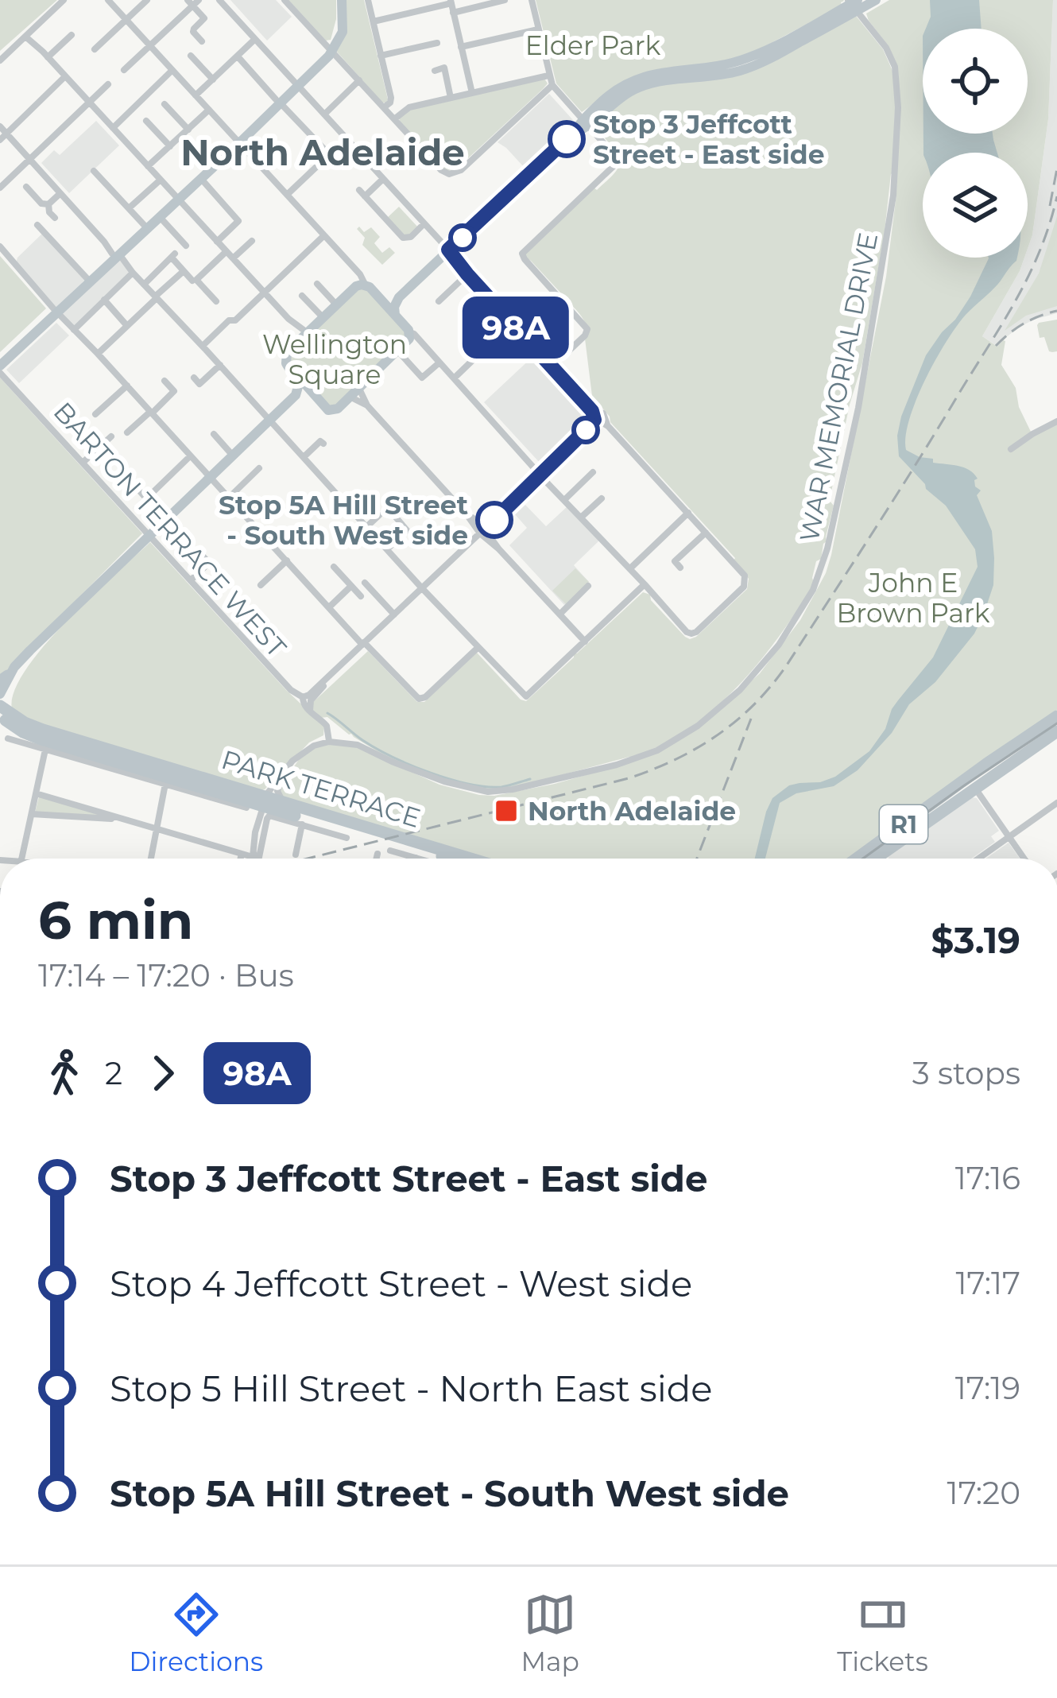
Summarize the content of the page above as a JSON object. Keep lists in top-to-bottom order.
{
  "streets": {
    "highway": ["PARK TERRACE", "R1"],
    "street": ["WAR MEMORIAL DRIVE", "BARTON TERRACE WEST"]
  },
  "crossings": [
    ["WAR MEMORIAL DRIVE", "BARTON TERRACE WEST"]
  ],
  "districts": ["North Adelaide"],
  "parks": ["Elder Park", "Wellington Square", "John E Brown Park"],
  "places": {
    "other": ["Stop 3 Jeffcott Street - East side", "Stop 5A Hill Street - South West side"],
    "transit": ["North Adelaide"]
  },
  "lines": ["bus line 98A"],
  "page": {
    "on_map": "98A",
    "heading": ["6 min", "17:14 – 17:20 · Bus", "$3.19"],
    "legs": ["2", "98A", "3 stops"],
    "list": [
      {
        "name": "Stop 3 Jeffcott Street - East side",
        "value": "17:16"
      },
      {
        "name": "Stop 4 Jeffcott Street - West side",
        "value": "17:17"
      },
      {
        "name": "Stop 5 Hill Street - North East side",
        "value": "17:19"
      },
      {
        "name": "Stop 5A Hill Street - South West side",
        "value": "17:20"
      }
    ],
    "tabs": ["Directions", "Map", "Tickets"]
  }
}
